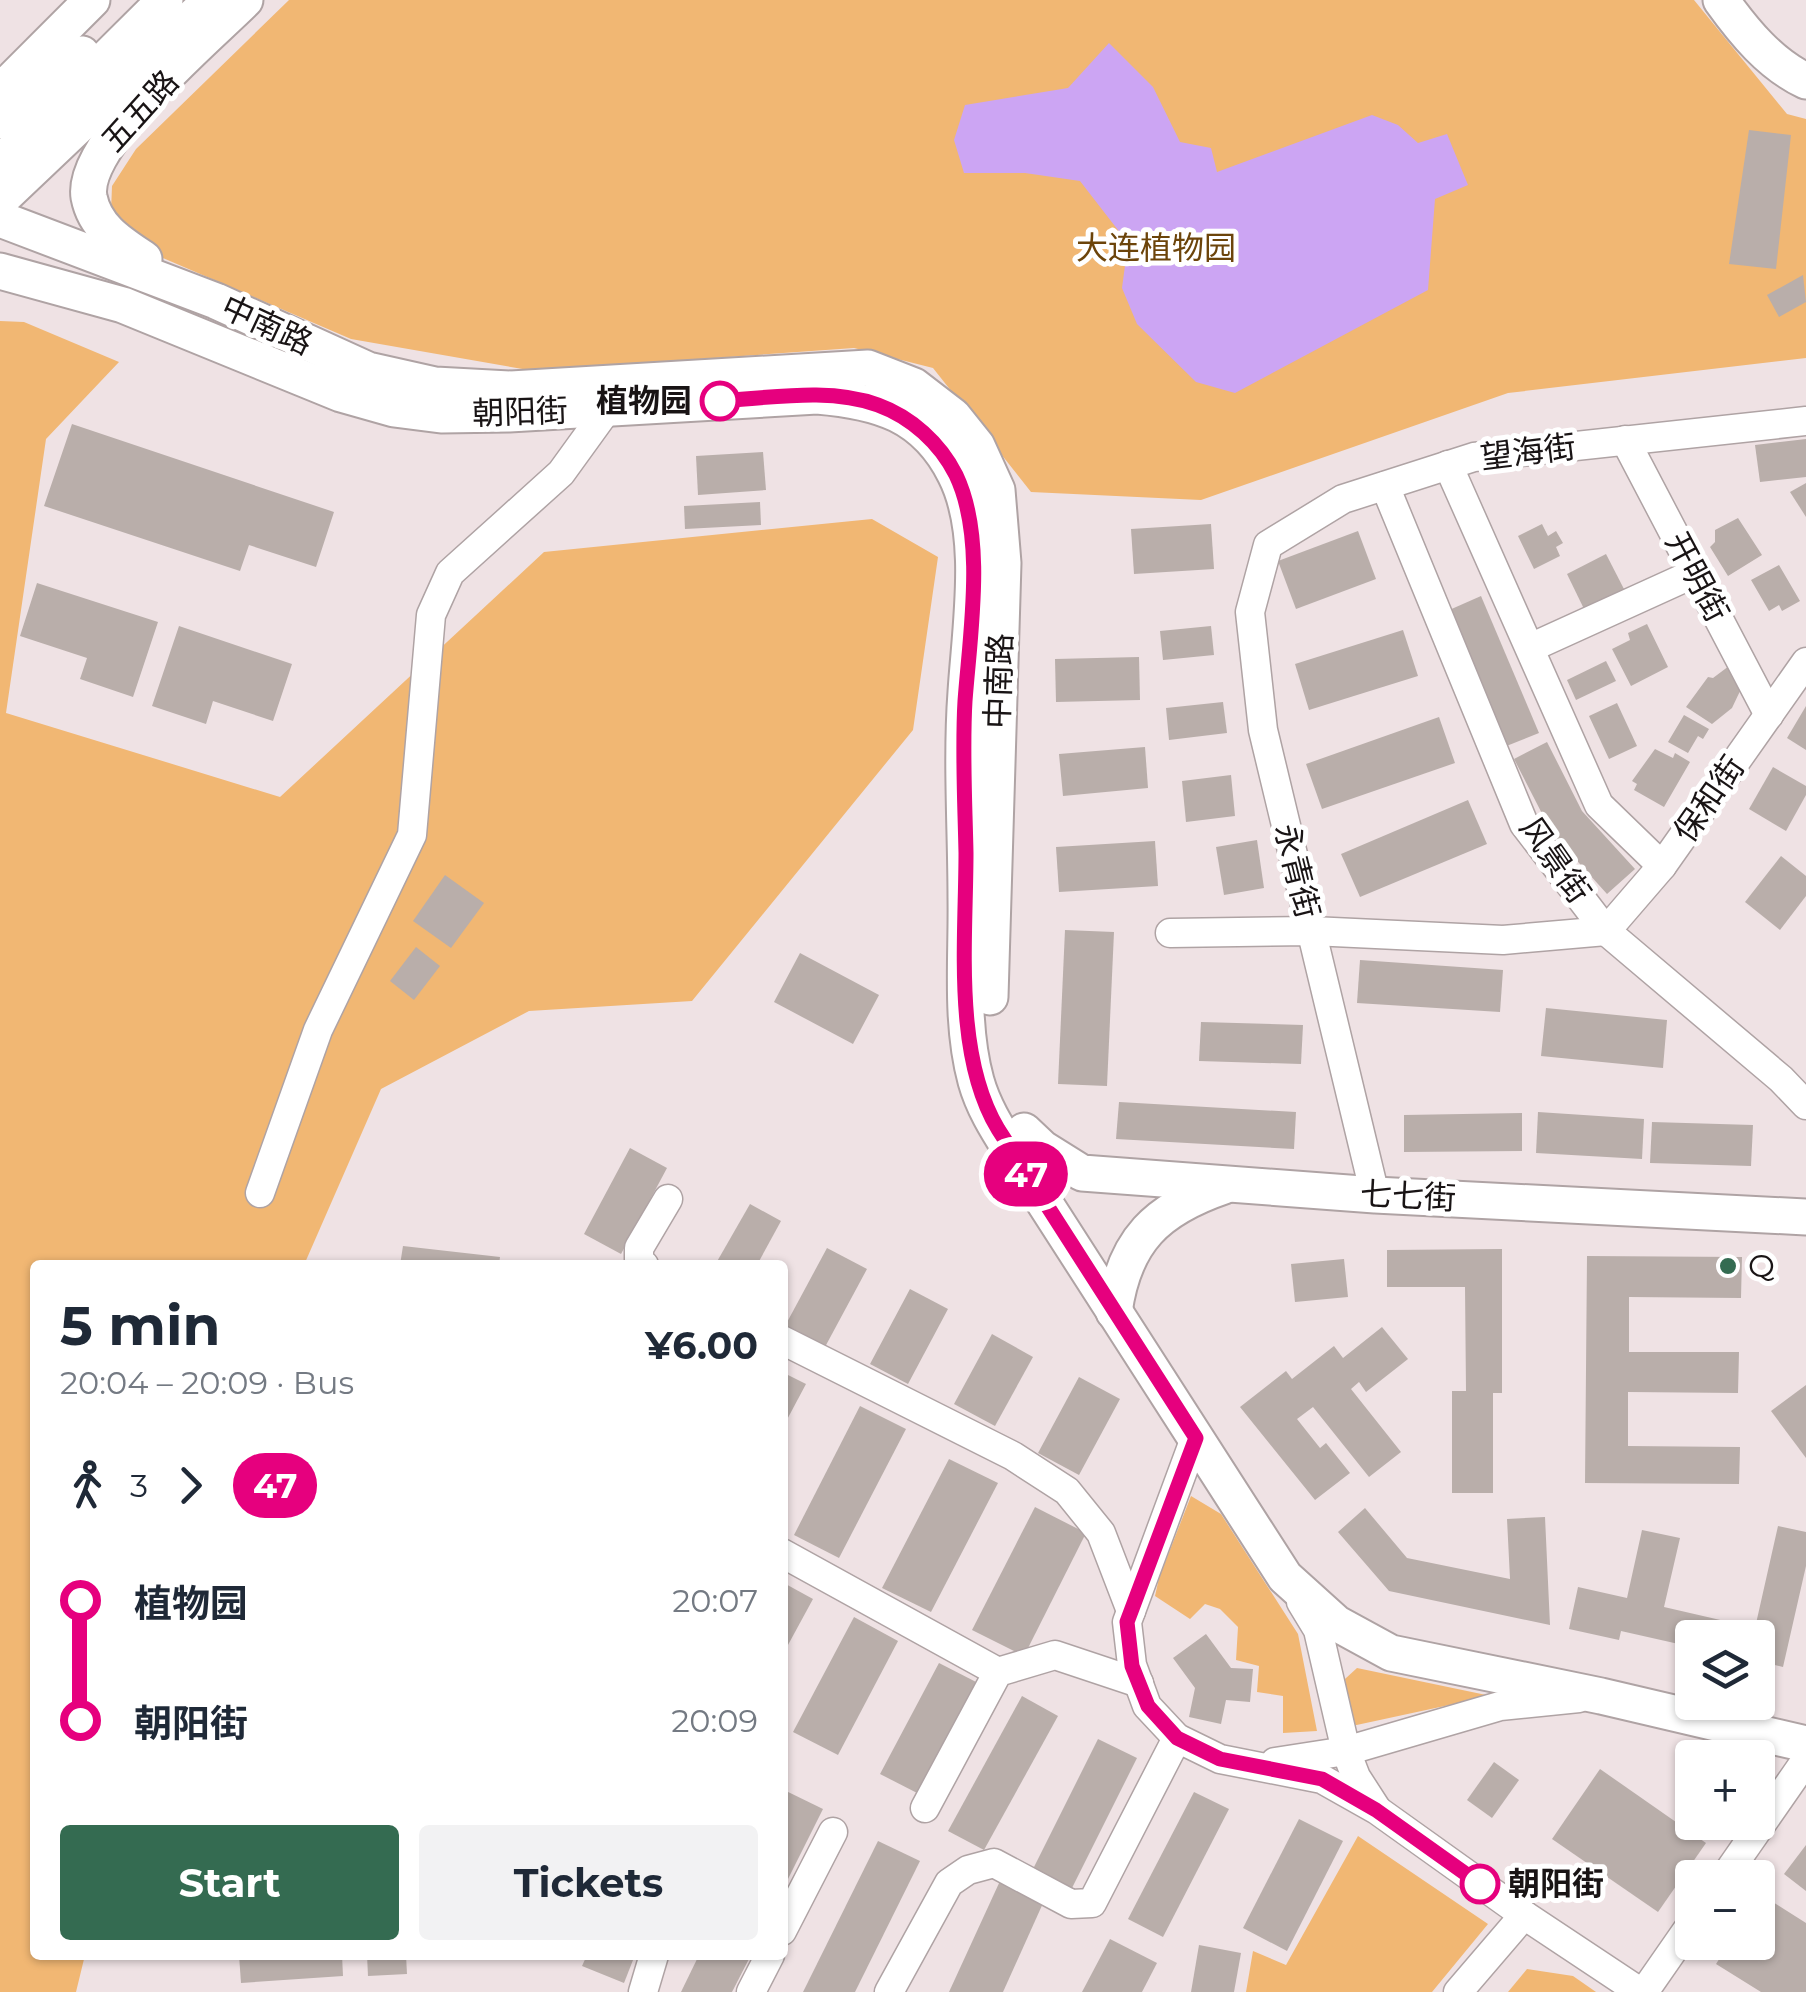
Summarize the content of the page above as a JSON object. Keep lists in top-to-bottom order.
{
  "streets": {
    "main road": [
      "五五路",
      "中南路",
      "朝阳街",
      "七七街"
    ],
    "street": [
      "望海街",
      "开明街",
      "保和街",
      "风景街",
      "永青街"
    ]
  },
  "crossings": [
    ["五五路", "中南路"],
    ["中南路", "朝阳街"],
    ["中南路", "七七街"],
    ["望海街", "开明街"],
    ["望海街", "风景街"],
    ["望海街", "永青街"],
    ["开明街", "保和街"],
    ["保和街", "风景街"],
    ["永青街", "七七街"]
  ],
  "parks": ["大连植物园"],
  "places": ["植物园", "Q", "朝阳街"],
  "lines": ["bus line 47"],
  "page": {
    "on_map": "47",
    "heading": ["5 min", "20:04 – 20:09 · Bus", "¥6.00"],
    "legs": ["3", "47"],
    "list": [
      {
        "name": "植物园",
        "value": "20:07"
      },
      {
        "name": "朝阳街",
        "value": "20:09"
      }
    ],
    "map_buttons": ["+", "−"],
    "buttons": ["Start", "Tickets"]
  }
}
